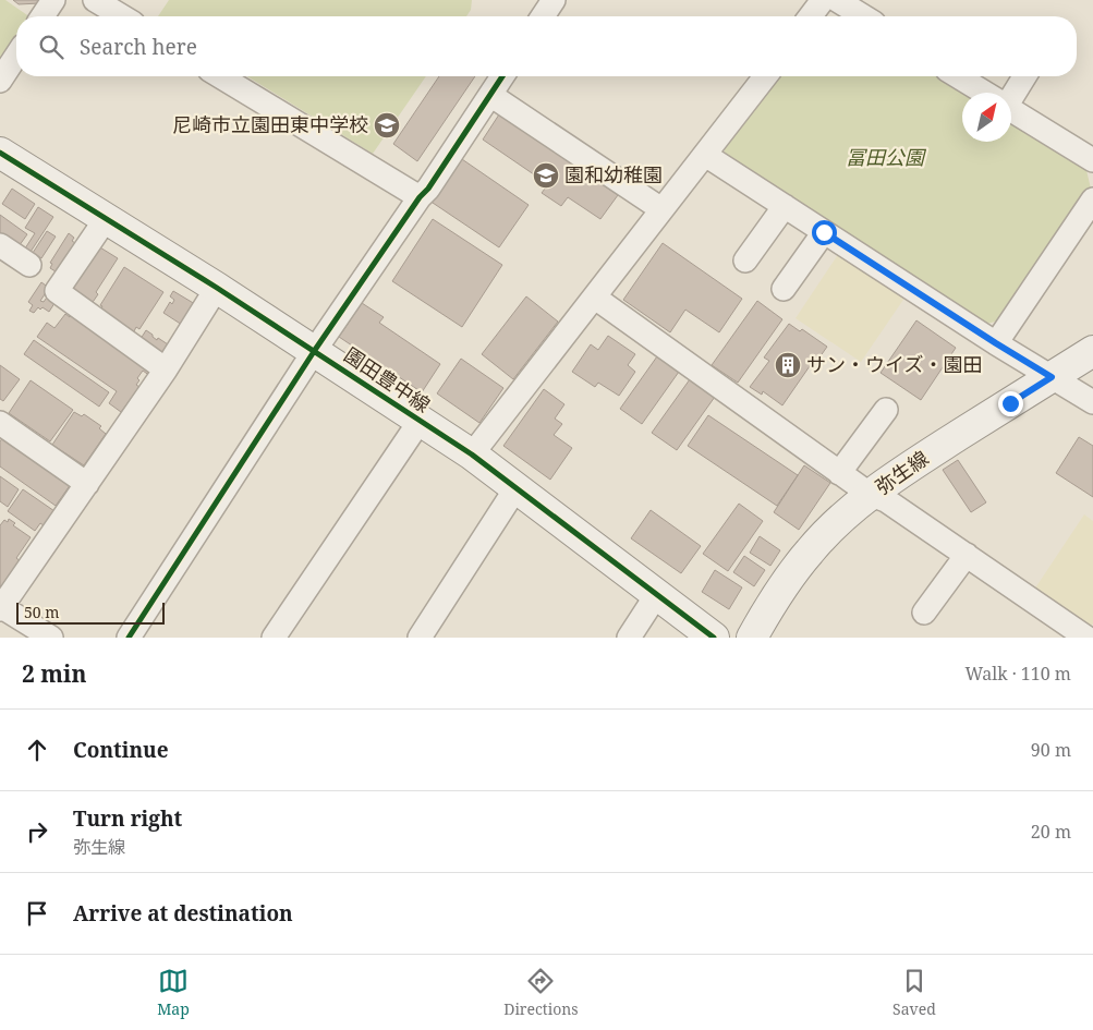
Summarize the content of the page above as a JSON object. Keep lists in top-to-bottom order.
{
  "streets": {
    "street": ["園田豊中線", "弥生線"]
  },
  "parks": ["冨田公園"],
  "places": {
    "school or university": ["尼崎市立園田東中学校", "園和幼稚園"],
    "building": ["サン・ウイズ・園田"]
  },
  "scale_bar": "50 m",
  "north": "top right",
  "page": {
    "search": "Search here",
    "scale": "50 m",
    "heading": ["2 min", "Walk · 110 m"],
    "list": [
      ["Continue", "90 m"],
      ["Turn right", "弥生線", "20 m"],
      "Arrive at destination"
    ],
    "nav": ["Map", "Directions", "Saved"]
  }
}
